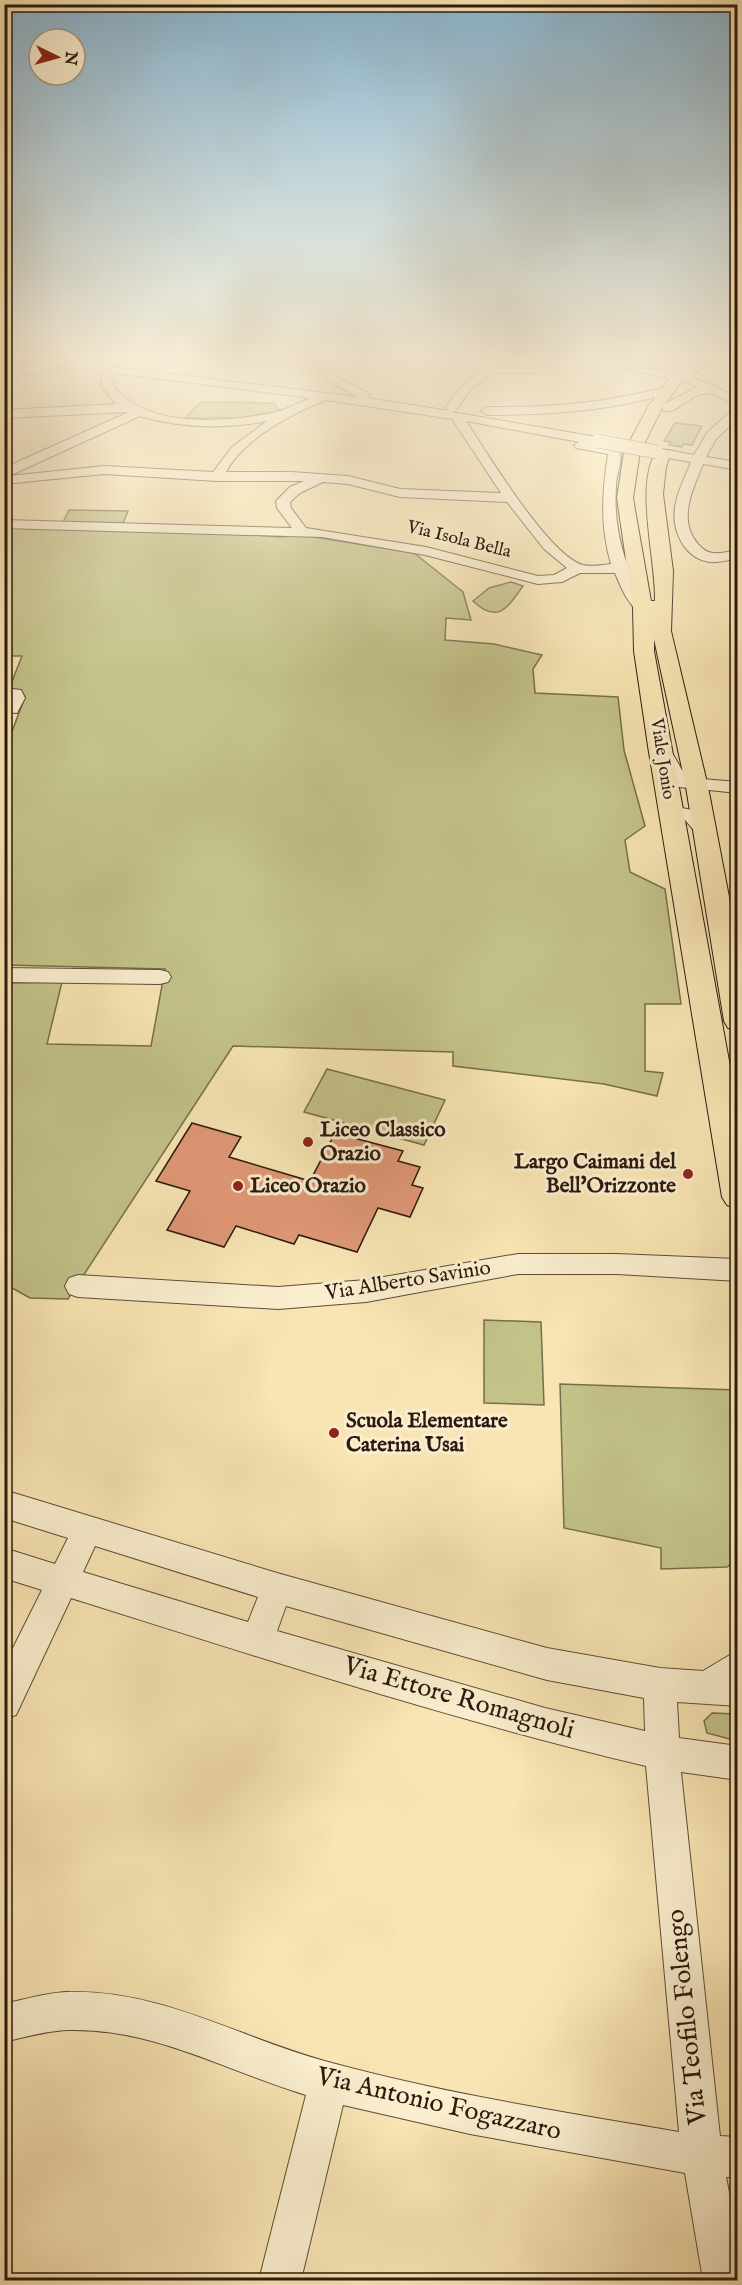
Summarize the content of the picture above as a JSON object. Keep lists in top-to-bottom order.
{
  "streets": {
    "main road": ["Viale Jonio"],
    "street": [
      "Via Isola Bella",
      "Via Alberto Savinio",
      "Via Ettore Romagnoli",
      "Via Teofilo Folengo",
      "Via Antonio Fogazzaro"
    ]
  },
  "crossings": [
    ["Via Ettore Romagnoli", "Via Teofilo Folengo"],
    ["Via Teofilo Folengo", "Via Antonio Fogazzaro"]
  ],
  "places": [
    "Liceo Classico Orazio",
    "Largo Caimani del Bell'Orizzonte",
    "Liceo Orazio",
    "Scuola Elementare Caterina Usai"
  ],
  "north": "right"
}
